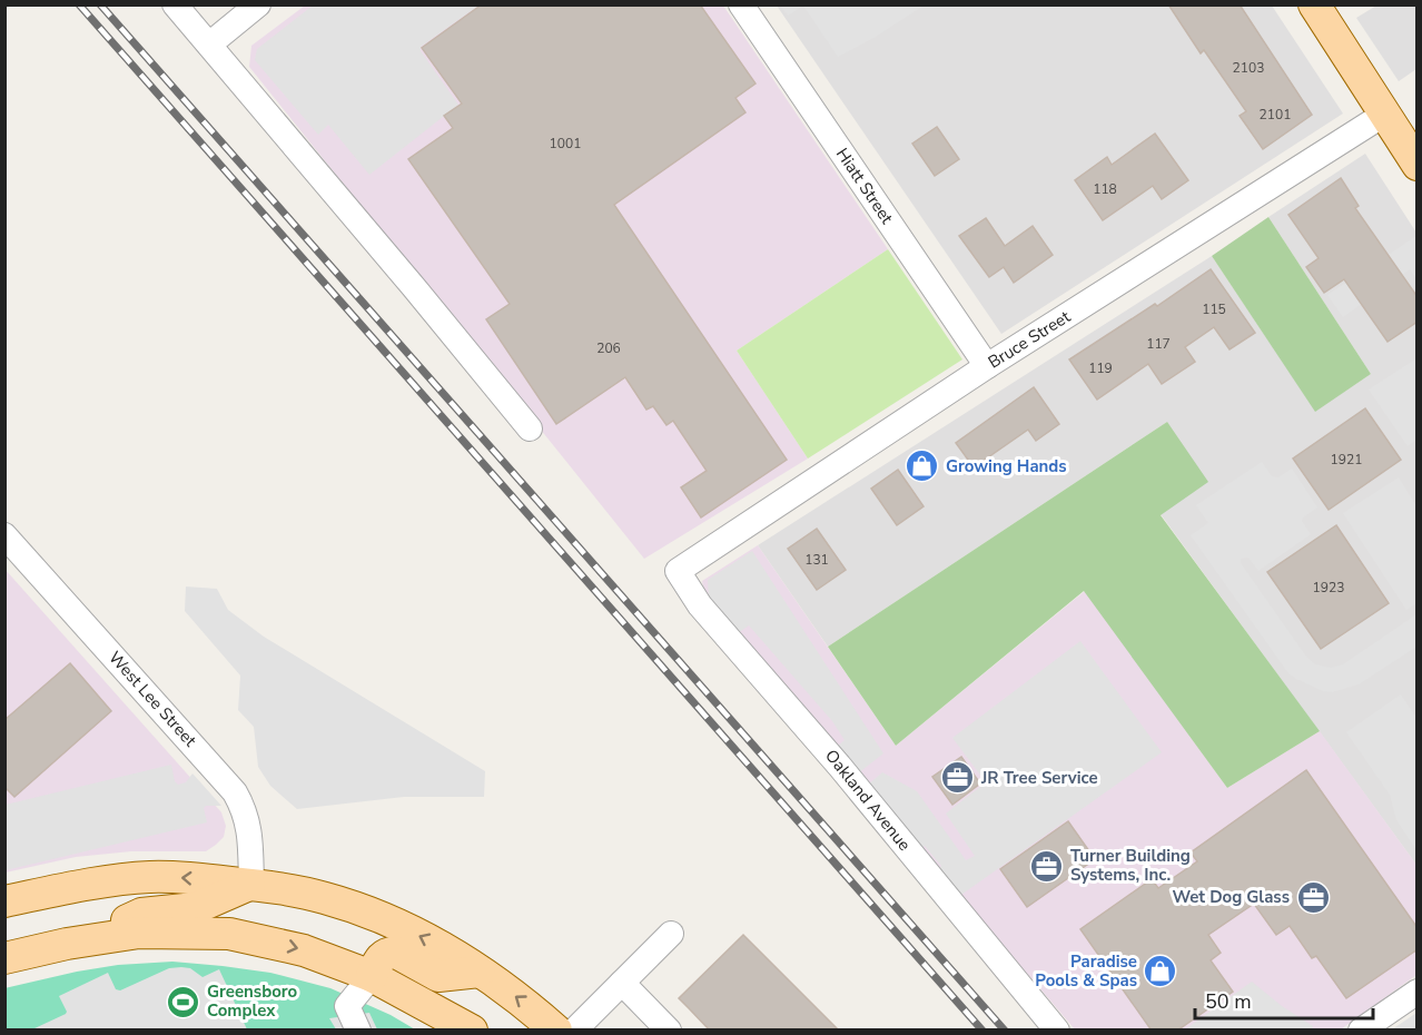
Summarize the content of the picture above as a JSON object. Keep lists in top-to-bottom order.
{
  "streets": {
    "street": [
      "Hiatt Street",
      "Bruce Street",
      "West Lee Street",
      "Oakland Avenue"
    ]
  },
  "crossings": [
    ["Hiatt Street", "Bruce Street"],
    ["Bruce Street", "Oakland Avenue"]
  ],
  "places": {
    "shop": ["Growing Hands", "Paradise Pools & Spas"],
    "office": ["JR Tree Service", "Turner Building Systems, Inc.", "Wet Dog Glass"],
    "sports": ["Greensboro Complex"]
  },
  "house_numbers": [
    "2103",
    "2101",
    "1001",
    "118",
    "115",
    "117",
    "206",
    "119",
    "1921",
    "131",
    "1923"
  ],
  "scale_bar": "50 m"
}
